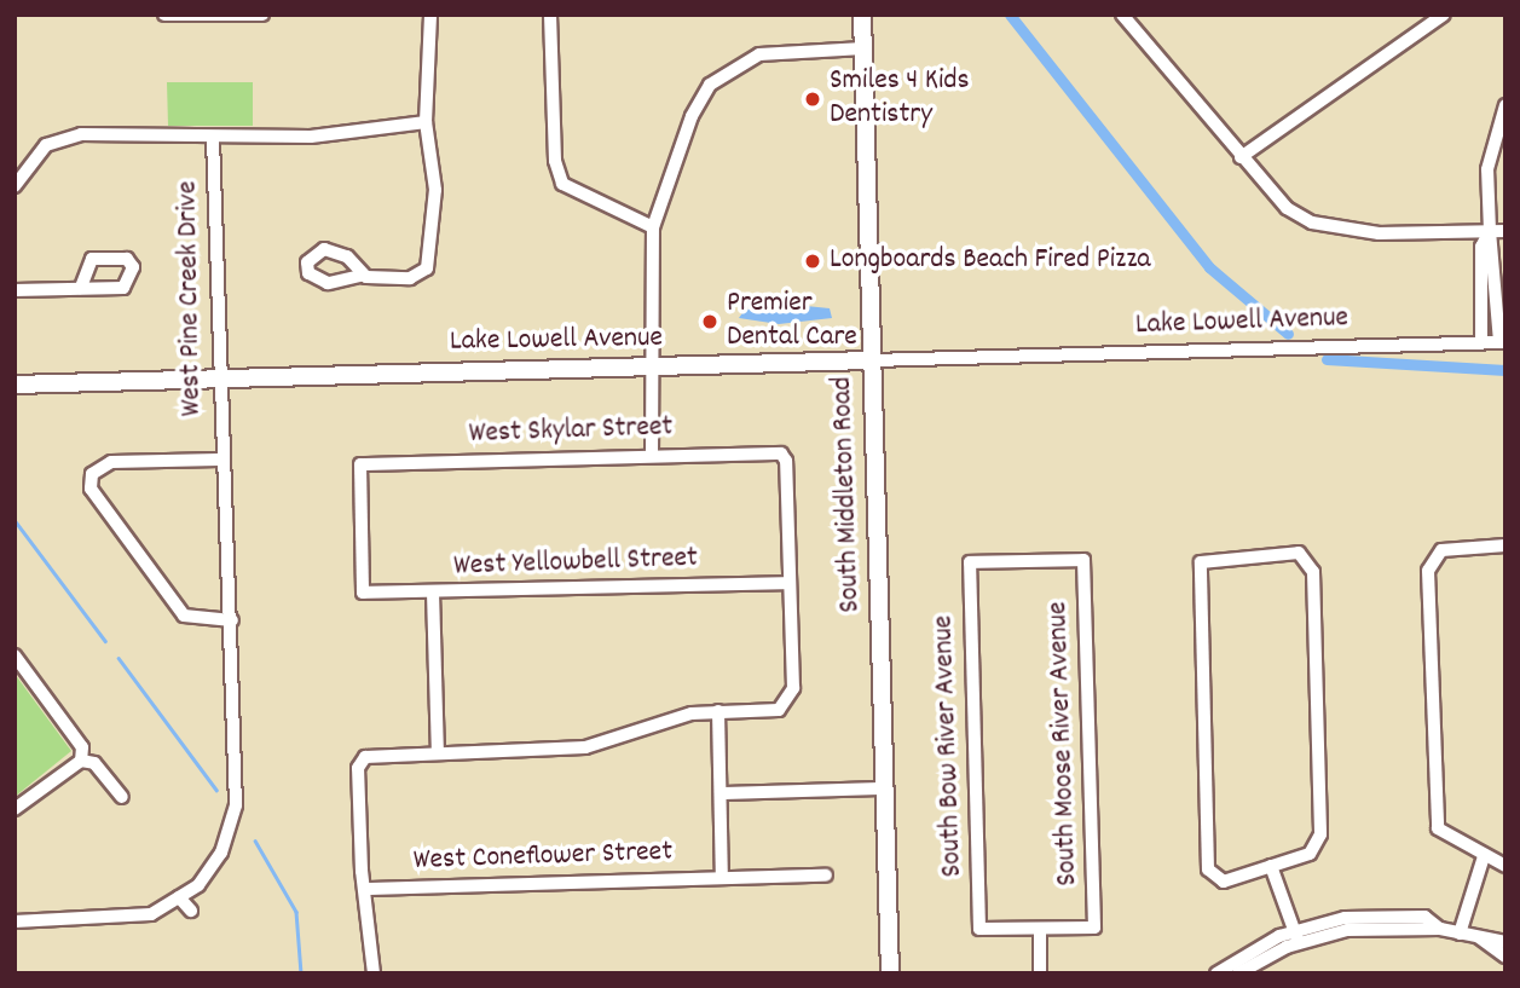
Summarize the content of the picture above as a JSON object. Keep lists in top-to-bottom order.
{
  "streets": {
    "main road": ["Lake Lowell Avenue", "South Middleton Road"],
    "street": [
      "West Pine Creek Drive",
      "West Skylar Street",
      "West Yellowbell Street",
      "South Moose River Avenue",
      "South Bow River Avenue",
      "West Coneflower Street"
    ]
  },
  "crossings": [
    ["West Pine Creek Drive", "Lake Lowell Avenue"],
    ["Lake Lowell Avenue", "South Middleton Road"],
    ["West Skylar Street", "West Yellowbell Street"],
    ["South Moose River Avenue", "South Bow River Avenue"]
  ],
  "places": ["Smiles 4 Kids Dentistry", "Longboards Beach Fired Pizza", "Premier Dental Care"]
}
